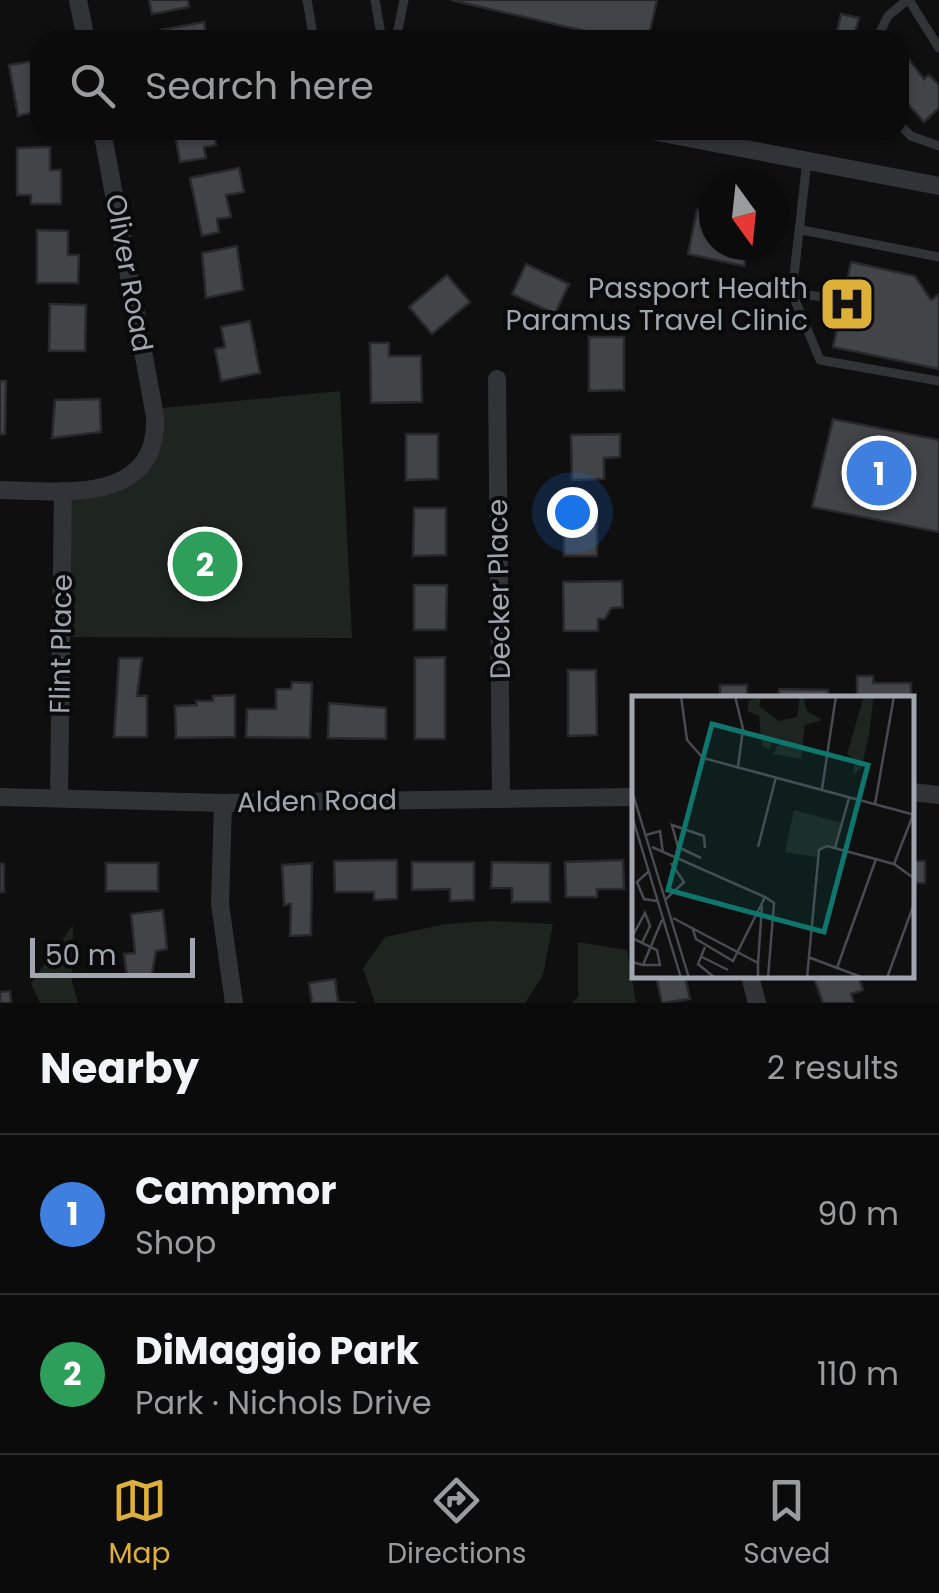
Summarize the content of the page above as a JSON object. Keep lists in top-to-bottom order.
{
  "streets": {
    "street": [
      "Oliver Road",
      "Decker Place",
      "Flint Place",
      "Alden Road"
    ]
  },
  "crossings": [
    ["Oliver Road", "Flint Place"],
    ["Decker Place", "Alden Road"],
    ["Flint Place", "Alden Road"]
  ],
  "places": {
    "hospital": ["Passport Health Paramus Travel Clinic"]
  },
  "scale_bar": "50 m",
  "north": "bottom",
  "page": {
    "search": "Search here",
    "pins": ["1", "2"],
    "scale": "50 m",
    "heading": ["Nearby", "2 results"],
    "list": [
      {
        "mark": "1",
        "name": "Campmor",
        "note": "Shop",
        "value": "90 m"
      },
      {
        "mark": "2",
        "name": "DiMaggio Park",
        "note": "Park · Nichols Drive",
        "value": "110 m"
      }
    ],
    "nav": ["Map", "Directions", "Saved"]
  }
}
